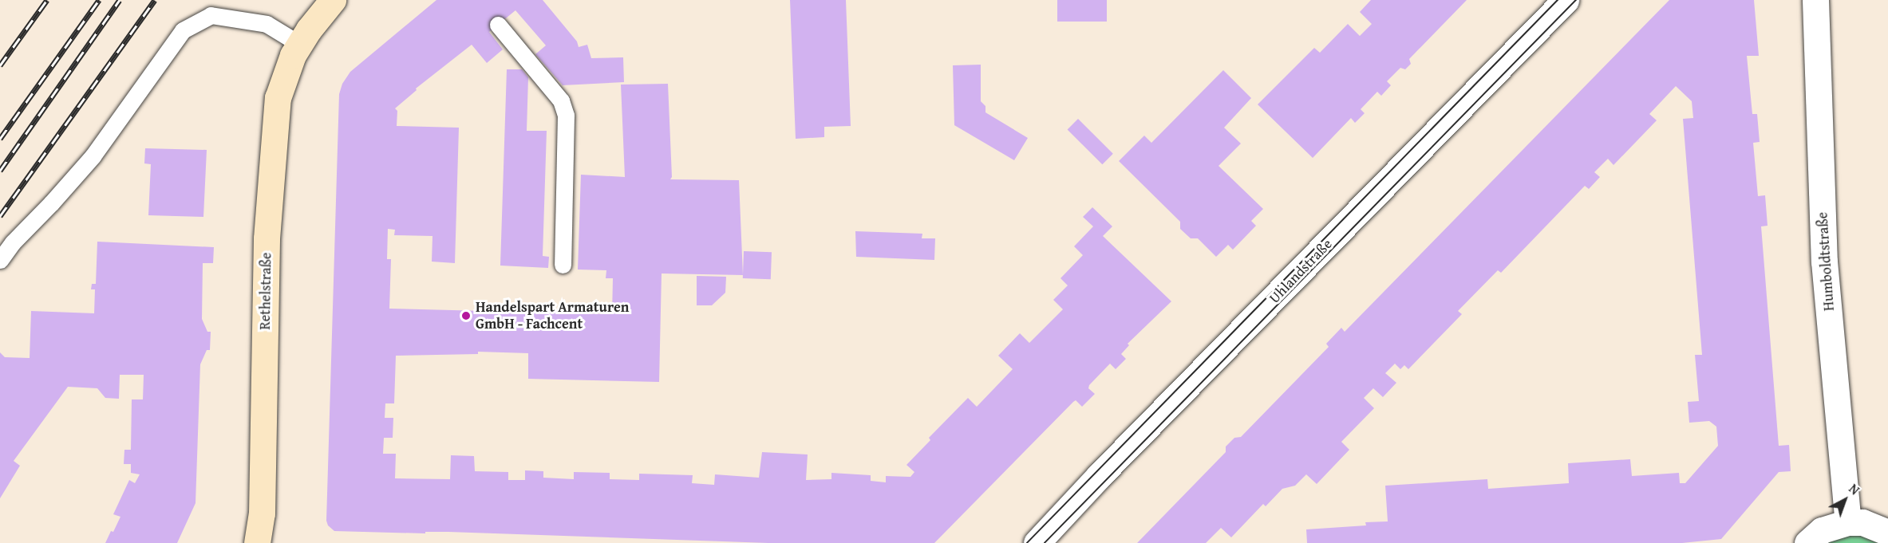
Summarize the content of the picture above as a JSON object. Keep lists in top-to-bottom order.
{
  "streets": {
    "street": ["Humboldtstraße", "Uhlandstraße", "Rethelstraße"]
  },
  "places": ["Handelspart Armaturen GmbH - Fachcent"],
  "north": "top right"
}
